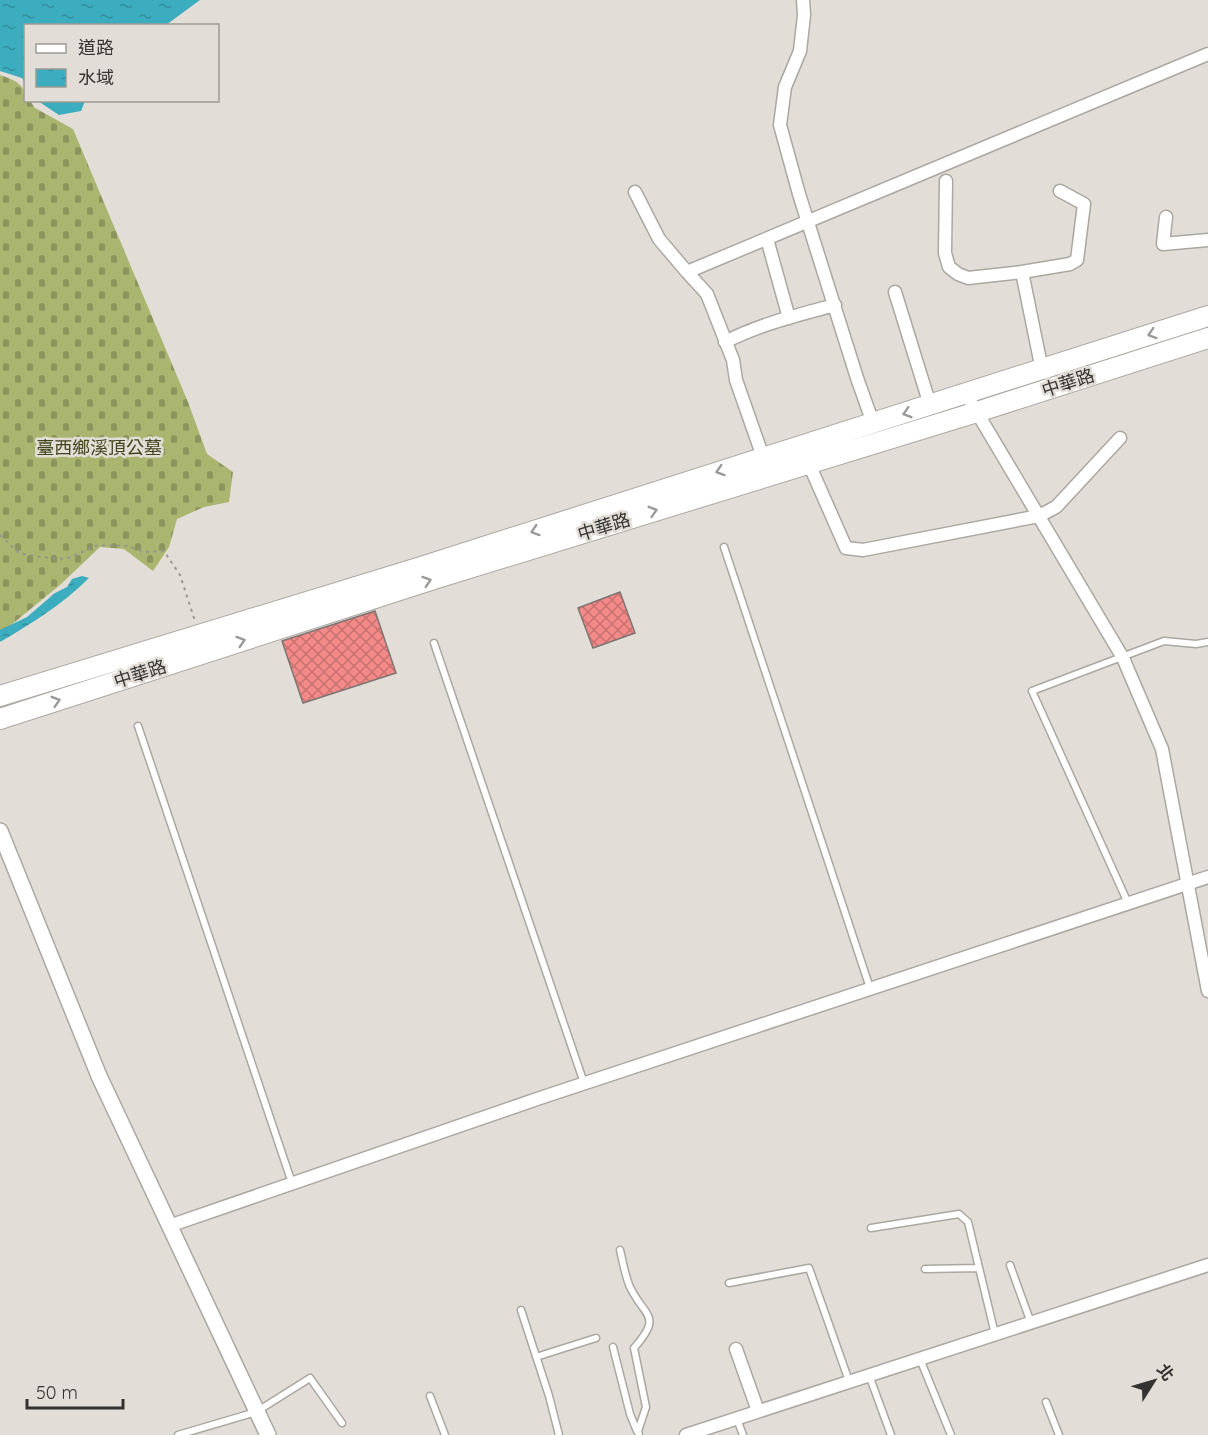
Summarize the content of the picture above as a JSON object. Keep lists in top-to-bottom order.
{
  "streets": {
    "main road": ["中華路"]
  },
  "parks": ["臺西鄉溪頂公墓"],
  "legend": ["道路", "水域"],
  "scale_bar": "50 m",
  "north": "top right"
}
